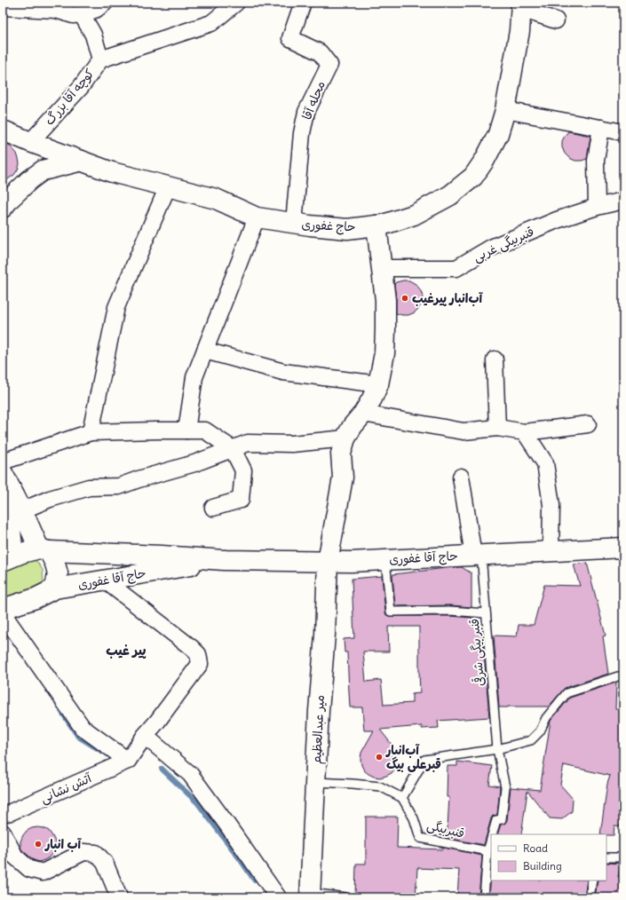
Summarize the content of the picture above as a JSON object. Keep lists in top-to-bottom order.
{
  "streets": {
    "main road": ["حاج غفوری", "حاج آقا غفوری", "میر عبدالعظیم"],
    "street": [
      "کوچه آقا بزرگ",
      "محله آقا",
      "قنبربیگی غربی",
      "آتش نشانی"
    ],
    "lane": ["قنبر بیگی شرقی", "قنبربیگی"]
  },
  "crossings": [
    ["کوچه آقا بزرگ", "حاج غفوری"],
    ["محله آقا", "حاج غفوری"],
    ["حاج غفوری", "میر عبدالعظیم"],
    ["قنبربیگی غربی", "میر عبدالعظیم"],
    ["حاج آقا غفوری", "قنبر بیگی شرقی"],
    ["حاج آقا غفوری", "میر عبدالعظیم"]
  ],
  "districts": ["پیر غیب"],
  "places": ["آب‌انبار پیرغیب", "آب‌انبار قبرعلی بیگ", "آب انبار"],
  "legend": ["Road", "Building"]
}
